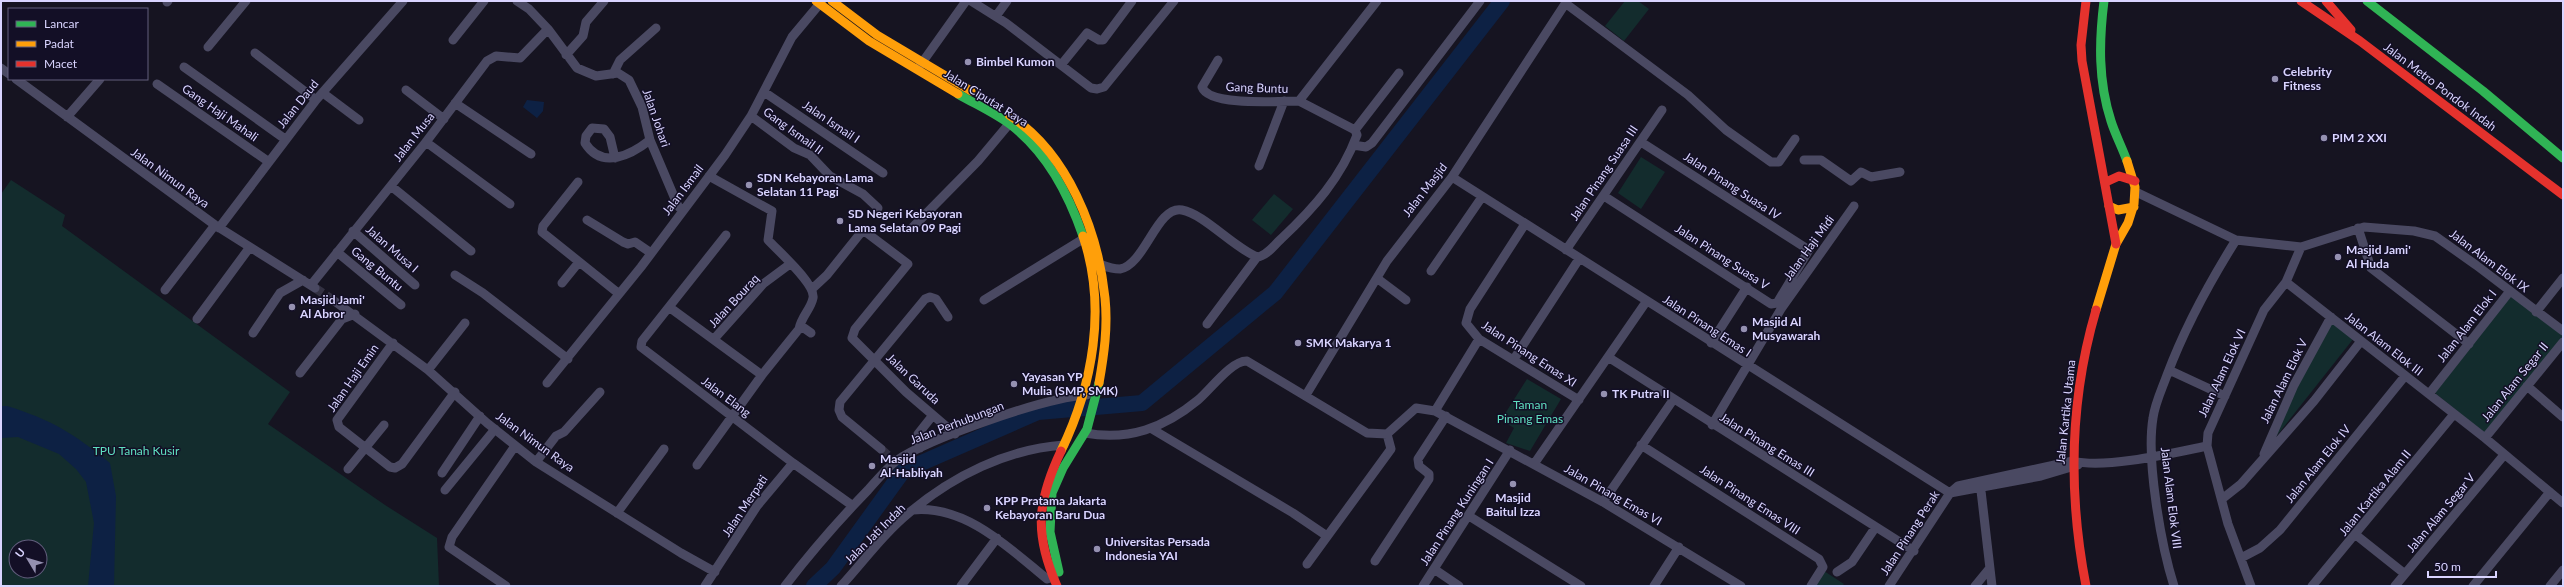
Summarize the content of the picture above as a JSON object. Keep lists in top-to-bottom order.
{
  "streets": {
    "main road": ["Jalan Metro Pondok Indah", "Jalan Ciputat Raya", "Jalan Kartika Utama"],
    "street": [
      "Gang Buntu",
      "Jalan Daud",
      "Gang Haji Mahali",
      "Jalan Johari",
      "Jalan Ismail I",
      "Gang Ismail II",
      "Jalan Musa",
      "Jalan Pinang Suasa III",
      "Jalan Nimun Raya",
      "Jalan Pinang Suasa IV",
      "Jalan Ismail",
      "Jalan Masjid",
      "Jalan Haji Midi",
      "Jalan Musa I",
      "Jalan Pinang Suasa V",
      "Jalan Alam Elok IX",
      "Jalan Bouraq",
      "Jalan Pinang Emas I",
      "Jalan Alam Elok I",
      "Jalan Alam Elok III",
      "Jalan Pinang Emas XI",
      "Jalan Alam Elok VI",
      "Jalan Haji Emin",
      "Jalan Garuda",
      "Jalan Alam Elok V",
      "Jalan Alam Segar II",
      "Jalan Elang",
      "Jalan Perhubungan",
      "Jalan Pinang Emas III",
      "Jalan Alam Elok IV",
      "Jalan Kartika Alam II",
      "Jalan Pinang Emas VI",
      "Jalan Alam Elok VIII",
      "Jalan Pinang Emas VIII",
      "Jalan Merpati",
      "Jalan Pinang Kuningan I",
      "Jalan Alam Segar V",
      "Jalan Pinang Perak",
      "Jalan Jati Indah"
    ]
  },
  "crossings": [
    ["Gang Buntu", "Jalan Musa"],
    ["Jalan Ciputat Raya", "Jalan Ismail"],
    ["Jalan Ciputat Raya", "Jalan Perhubungan"],
    ["Jalan Ciputat Raya", "Jalan Jati Indah"],
    ["Jalan Daud", "Gang Haji Mahali"],
    ["Jalan Daud", "Jalan Nimun Raya"],
    ["Jalan Johari", "Jalan Musa"],
    ["Jalan Johari", "Jalan Ismail"],
    ["Jalan Ismail I", "Jalan Ismail"],
    ["Gang Ismail II", "Jalan Ismail"],
    ["Jalan Musa", "Jalan Nimun Raya"],
    ["Jalan Musa", "Jalan Musa I"],
    ["Jalan Pinang Suasa III", "Jalan Pinang Suasa IV"],
    ["Jalan Pinang Suasa III", "Jalan Pinang Suasa V"],
    ["Jalan Pinang Suasa III", "Jalan Pinang Emas I"],
    ["Jalan Nimun Raya", "Jalan Haji Emin"],
    ["Jalan Nimun Raya", "Jalan Merpati"],
    ["Jalan Pinang Suasa IV", "Jalan Pinang Suasa V"],
    ["Jalan Masjid", "Jalan Pinang Emas I"],
    ["Jalan Haji Midi", "Jalan Pinang Emas I"],
    ["Jalan Haji Midi", "Jalan Pinang Emas III"],
    ["Jalan Alam Elok IX", "Jalan Alam Elok I"],
    ["Jalan Alam Elok IX", "Jalan Alam Elok VI"],
    ["Jalan Bouraq", "Jalan Elang"],
    ["Jalan Pinang Emas I", "Jalan Pinang Emas XI"],
    ["Jalan Pinang Emas I", "Jalan Pinang Perak"],
    ["Jalan Alam Elok I", "Jalan Alam Elok III"],
    ["Jalan Alam Elok III", "Jalan Alam Elok VI"],
    ["Jalan Alam Elok III", "Jalan Alam Elok V"],
    ["Jalan Alam Elok III", "Jalan Alam Segar II"],
    ["Jalan Alam Elok III", "Jalan Alam Elok IV"],
    ["Jalan Alam Elok III", "Jalan Kartika Alam II"],
    ["Jalan Alam Elok III", "Jalan Alam Segar V"],
    ["Jalan Alam Elok VI", "Jalan Alam Elok V"],
    ["Jalan Alam Elok VI", "Jalan Alam Elok IV"],
    ["Jalan Alam Elok VI", "Jalan Pinang Perak"],
    ["Jalan Garuda", "Jalan Perhubungan"],
    ["Jalan Elang", "Jalan Merpati"],
    ["Jalan Kartika Utama", "Jalan Pinang Perak"],
    ["Jalan Pinang Emas III", "Jalan Pinang Perak"],
    ["Jalan Pinang Emas VI", "Jalan Pinang Kuningan I"],
    ["Jalan Alam Elok VIII", "Jalan Pinang Perak"]
  ],
  "parks": ["Taman Pinang Emas", "TPU Tanah Kusir"],
  "places": [
    "Bimbel Kumon",
    "Celebrity Fitness",
    "PIM 2 XXI",
    "SDN Kebayoran Lama Selatan 11 Pagi",
    "SD Negeri Kebayoran Lama Selatan 09 Pagi",
    "Masjid Jami' Al Huda",
    "Masjid Jami' Al Abror",
    "Masjid Al Musyawarah",
    "SMK Makarya 1",
    "Yayasan YP Mulia (SMP, SMK)",
    "TK Putra II",
    "Masjid Al-Habliyah",
    "Masjid Baitul Izza",
    "KPP Pratama Jakarta Kebayoran Baru Dua",
    "Universitas Persada Indonesia YAI"
  ],
  "legend": ["Lancar", "Padat", "Macet"],
  "scale_bar": "50 m",
  "north": "top left"
}
